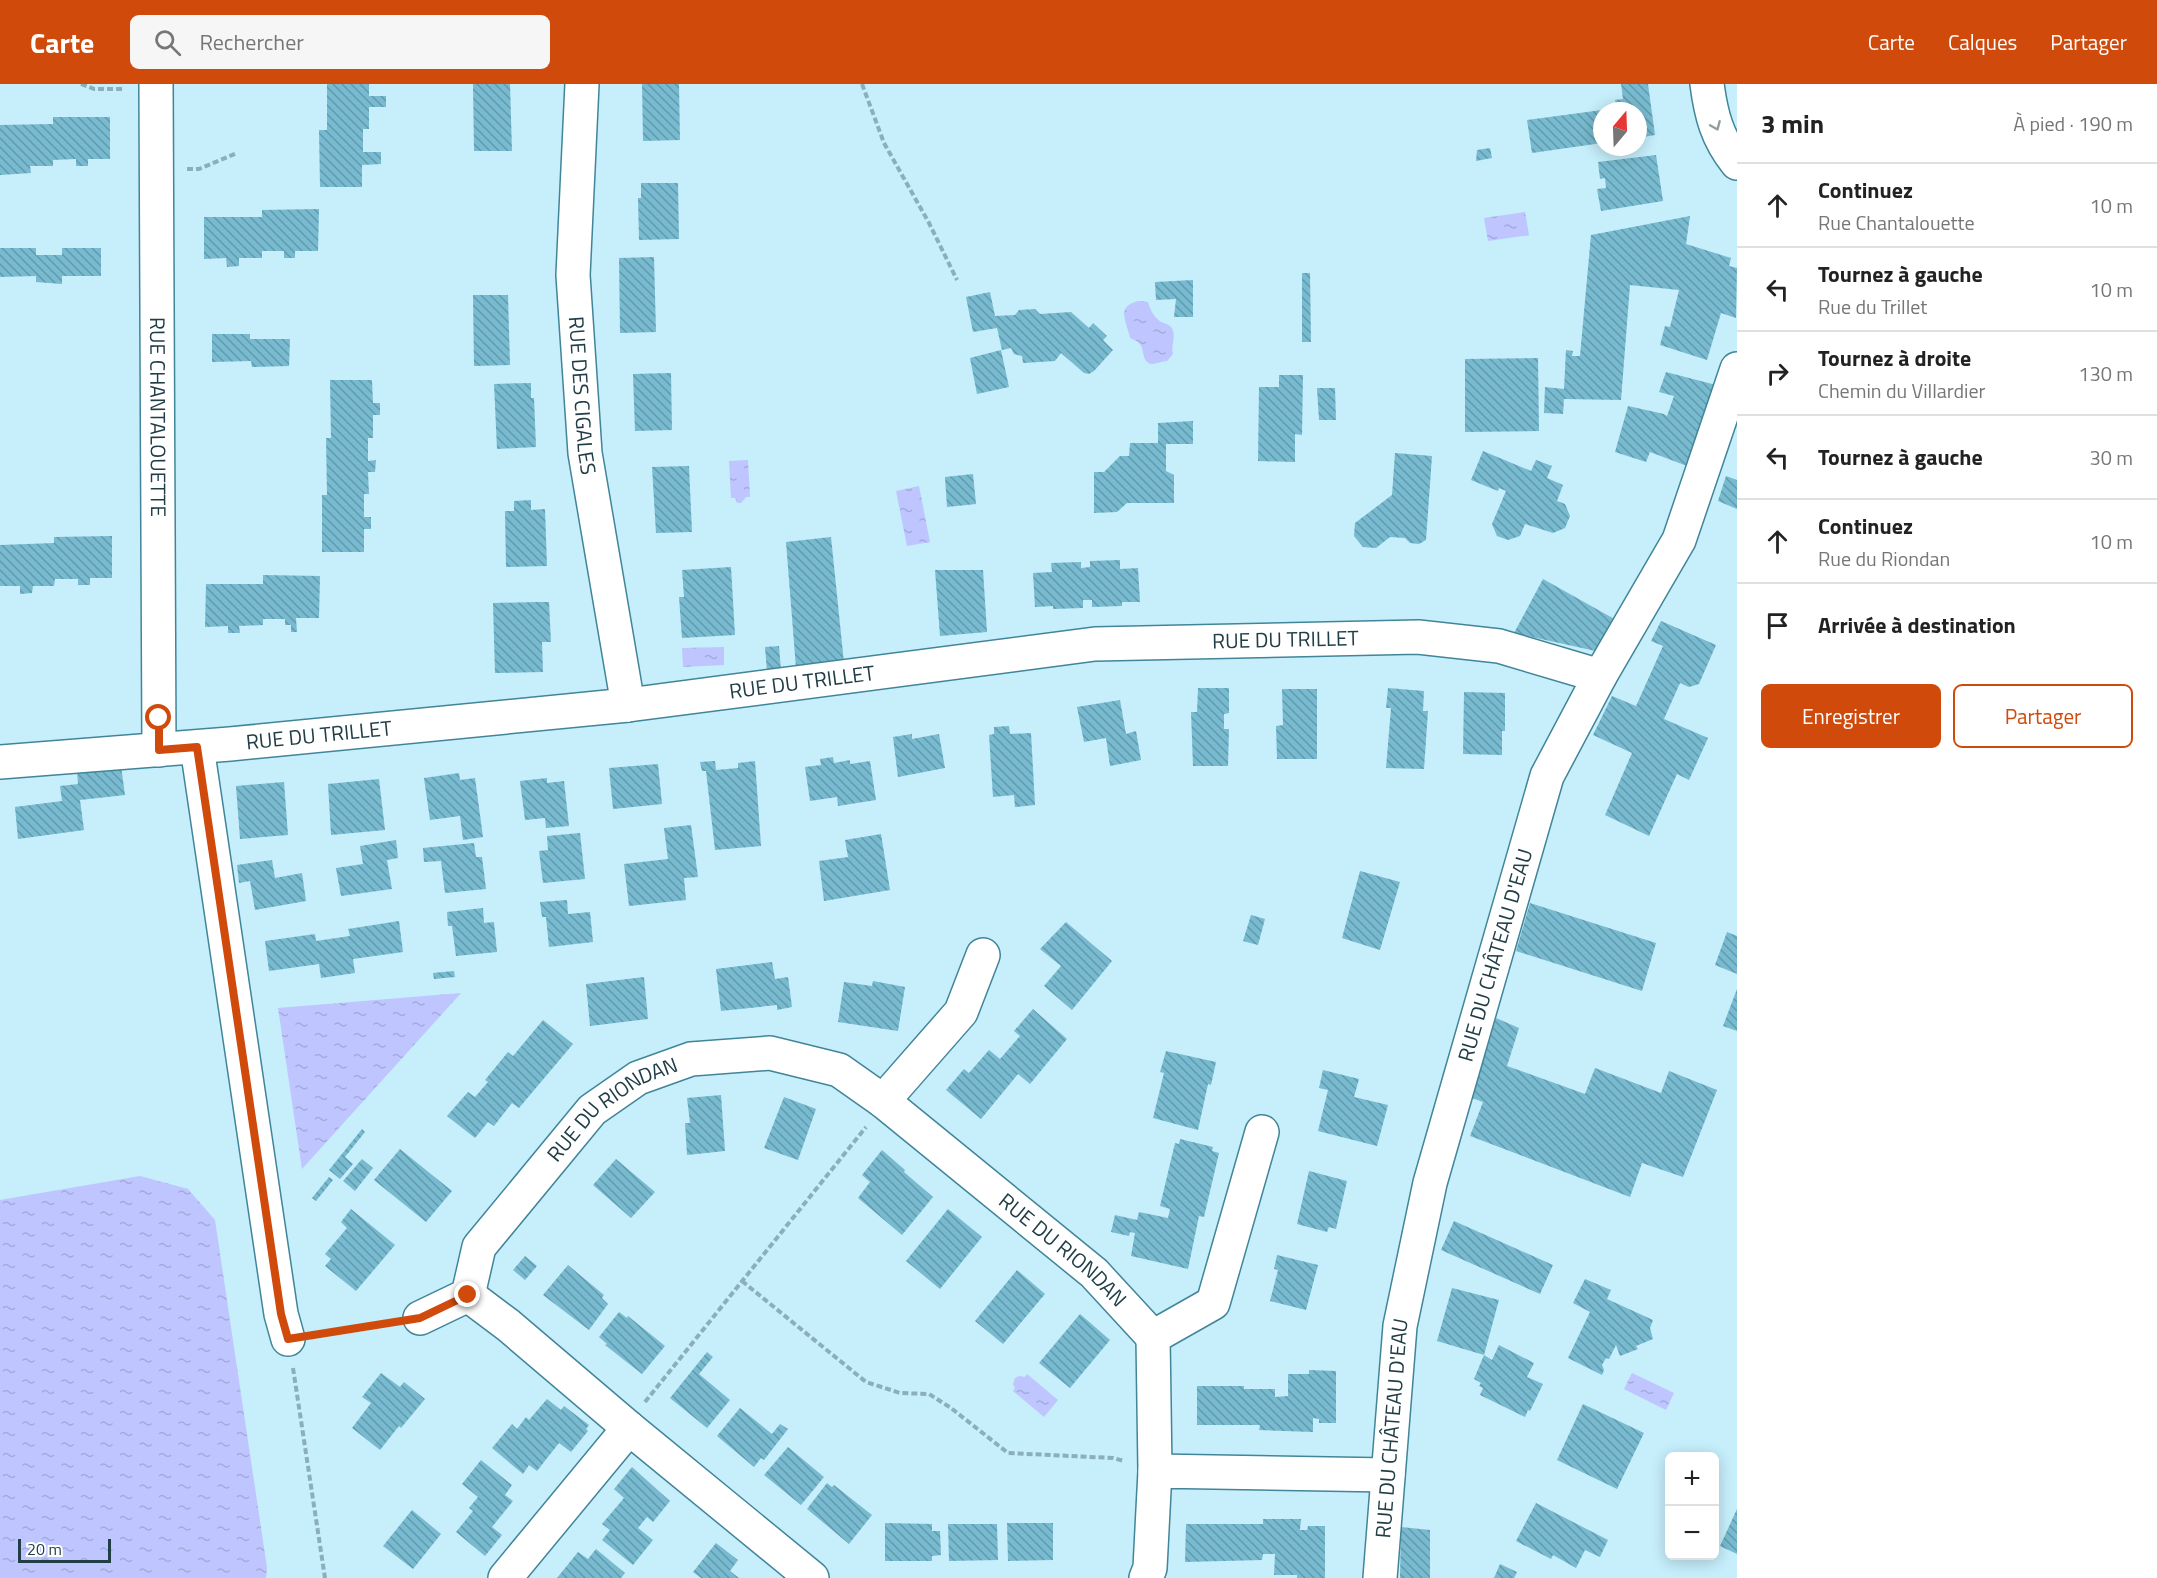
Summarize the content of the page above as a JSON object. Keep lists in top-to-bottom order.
{
  "streets": {
    "street": [
      "RUE DES CIGALES",
      "RUE CHANTALOUETTE",
      "RUE DU TRILLET",
      "RUE DU CHÂTEAU D'EAU",
      "RUE DU RIONDAN"
    ]
  },
  "crossings": [
    ["RUE DES CIGALES", "RUE DU TRILLET"],
    ["RUE CHANTALOUETTE", "RUE DU TRILLET"],
    ["RUE DU TRILLET", "RUE DU CHÂTEAU D'EAU"]
  ],
  "scale_bar": "20 m",
  "north": "top",
  "page": {
    "header": "Carte",
    "search": "Rechercher",
    "nav": ["Carte", "Calques", "Partager"],
    "heading": ["3 min", "À pied · 190 m"],
    "list": [
      ["Continuez", "Rue Chantalouette", "10 m"],
      ["Tournez à gauche", "Rue du Trillet", "10 m"],
      ["Tournez à droite", "Chemin du Villardier", "130 m"],
      ["Tournez à gauche", "30 m"],
      ["Continuez", "Rue du Riondan", "10 m"],
      "Arrivée à destination"
    ],
    "buttons": ["Enregistrer", "Partager"],
    "map_buttons": ["+", "−"],
    "scale": "20 m"
  }
}
